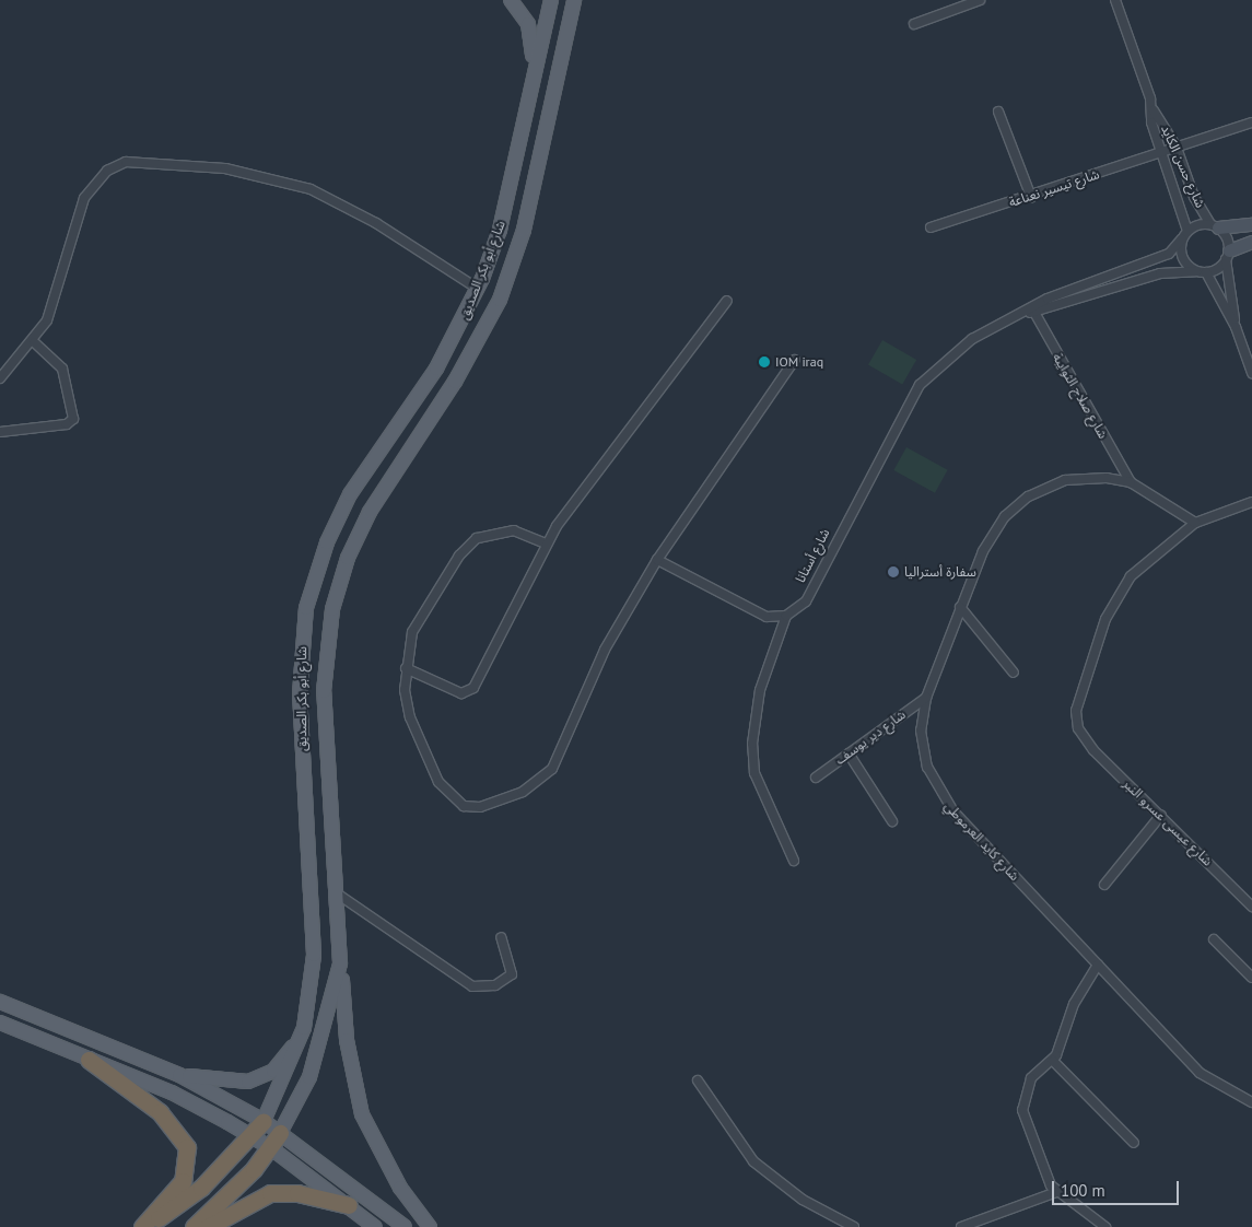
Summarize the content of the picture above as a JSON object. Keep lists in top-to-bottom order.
{
  "streets": {
    "highway": ["شارع أبو بكر الصديق"],
    "street": [
      "شارع حسن الكايد",
      "شارع تيسير نعناعة",
      "شارع صلاح الثوايبة",
      "شارع أستانا",
      "شارع دير يوسف",
      "شارع عيسى عسرو النبر",
      "شارع كايد العرموطي"
    ]
  },
  "crossings": [
    ["شارع حسن الكايد", "شارع تيسير نعناعة"],
    ["شارع حسن الكايد", "شارع أستانا"],
    ["شارع صلاح الثوايبة", "شارع أستانا"],
    ["شارع صلاح الثوايبة", "شارع كايد العرموطي"],
    ["شارع دير يوسف", "شارع كايد العرموطي"],
    ["شارع عيسى عسرو النبر", "شارع كايد العرموطي"]
  ],
  "places": ["IOM iraq", "سفارة أستراليا"],
  "scale_bar": "100 m"
}
